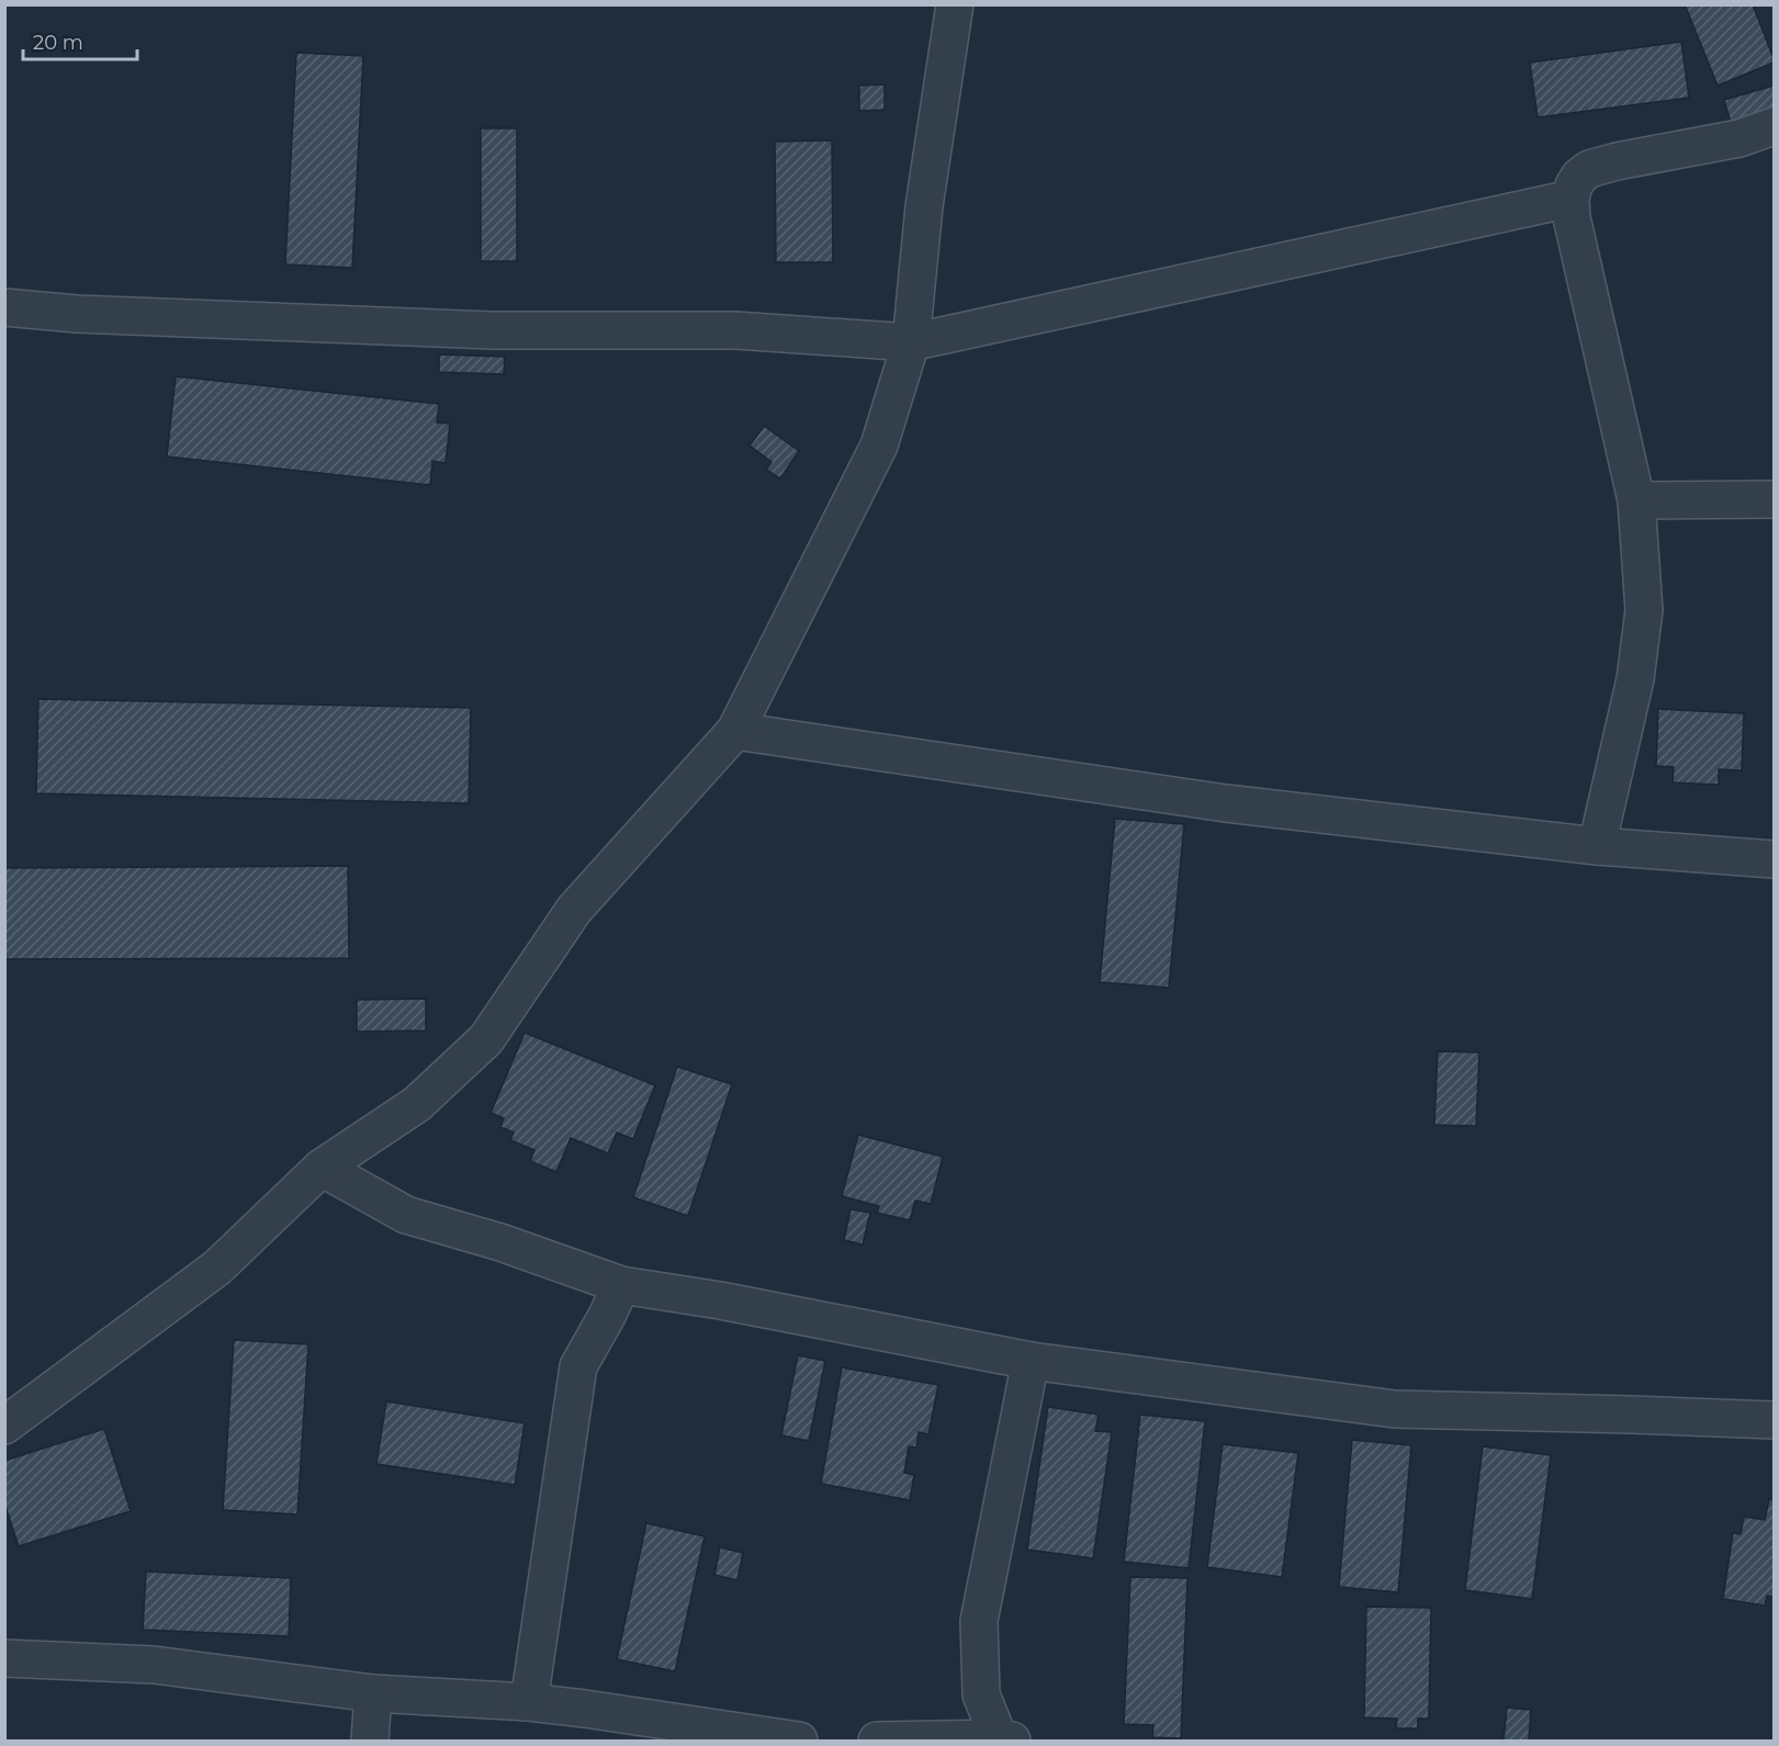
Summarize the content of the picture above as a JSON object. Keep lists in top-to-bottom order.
{
  "scale_bar": "20 m"
}
